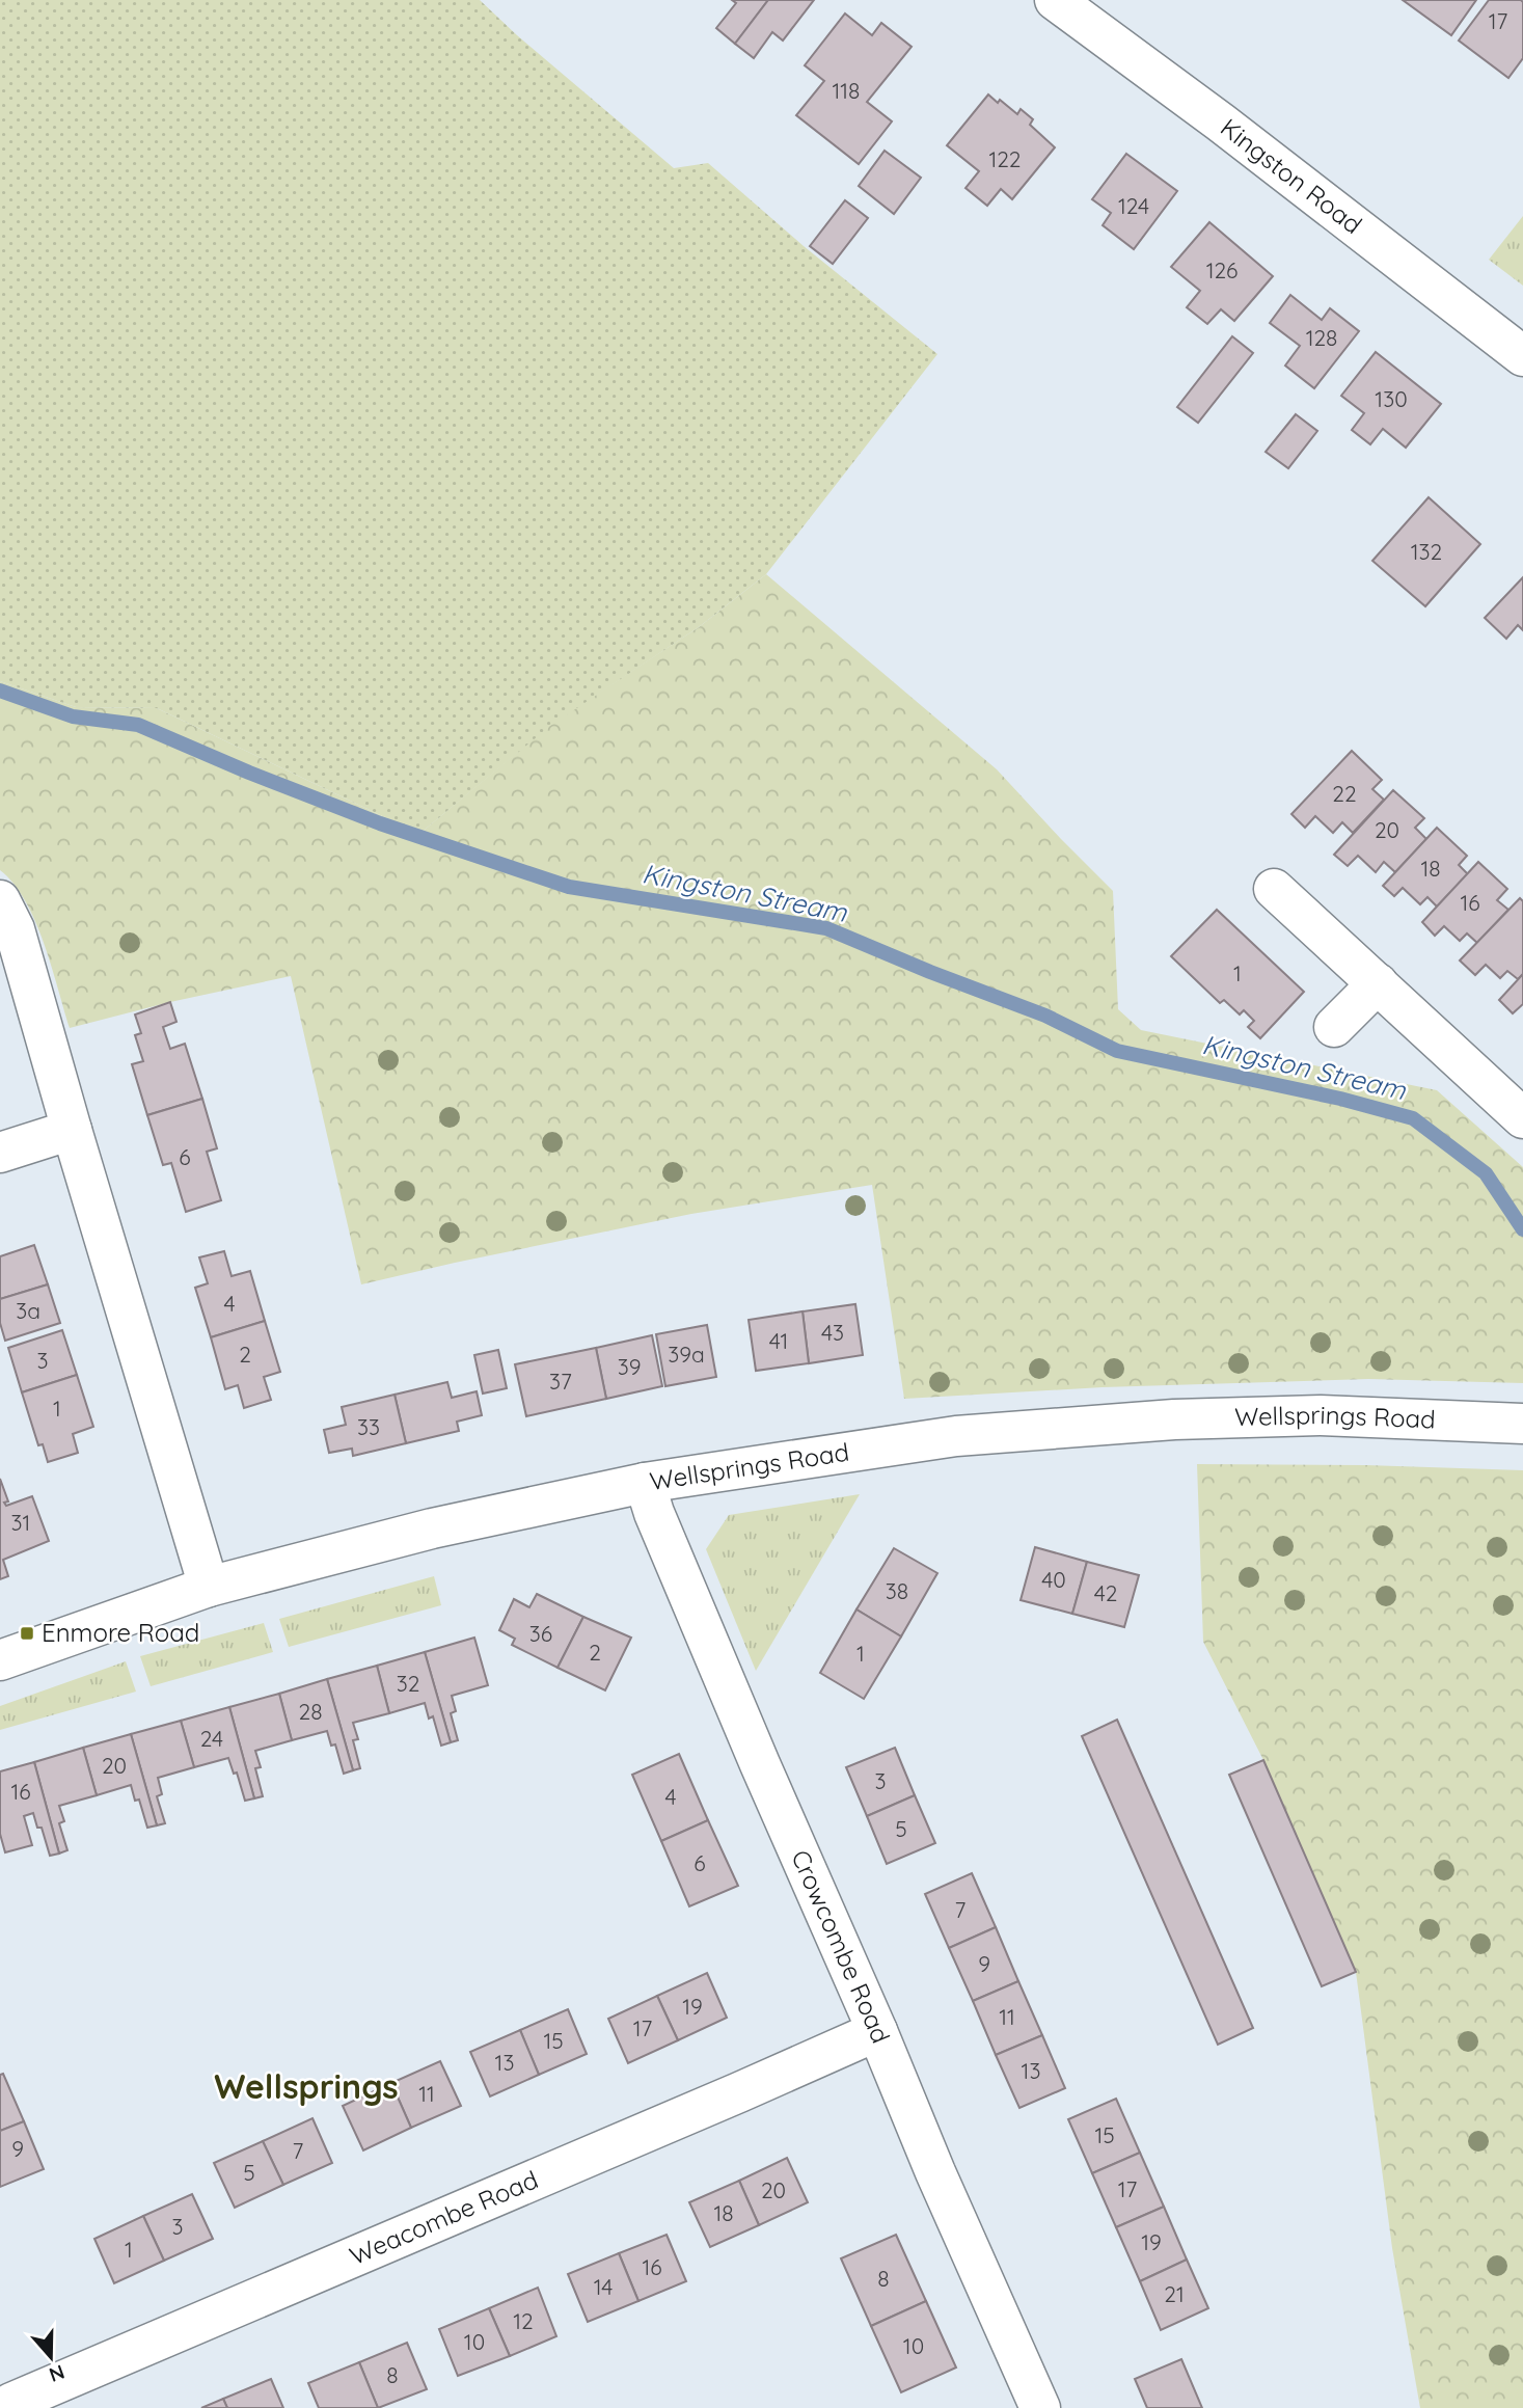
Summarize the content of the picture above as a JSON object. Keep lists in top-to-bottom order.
{
  "streets": {
    "street": [
      "Kingston Road",
      "Wellsprings Road",
      "Crowcombe Road",
      "Weacombe Road"
    ]
  },
  "crossings": [
    ["Wellsprings Road", "Crowcombe Road"],
    ["Crowcombe Road", "Weacombe Road"]
  ],
  "districts": ["Wellsprings"],
  "water": ["Kingston Stream"],
  "places": {
    "transit": ["Enmore Road"]
  },
  "house_numbers": [
    "17",
    "118",
    "122",
    "124",
    "126",
    "128",
    "130",
    "132",
    "22",
    "20",
    "18",
    "16",
    "1",
    "6",
    "4",
    "3a",
    "43",
    "41",
    "2",
    "39a",
    "3",
    "39",
    "37",
    "1",
    "33",
    "31",
    "40",
    "38",
    "42",
    "36",
    "2",
    "1",
    "32",
    "28",
    "24",
    "20",
    "3",
    "16",
    "4",
    "5",
    "6",
    "7",
    "9",
    "19",
    "11",
    "17",
    "15",
    "13",
    "13",
    "11",
    "15",
    "9",
    "7",
    "5",
    "17",
    "20",
    "18",
    "3",
    "19",
    "1",
    "16",
    "8",
    "14",
    "21",
    "12",
    "10",
    "10",
    "8"
  ],
  "north": "bottom"
}
